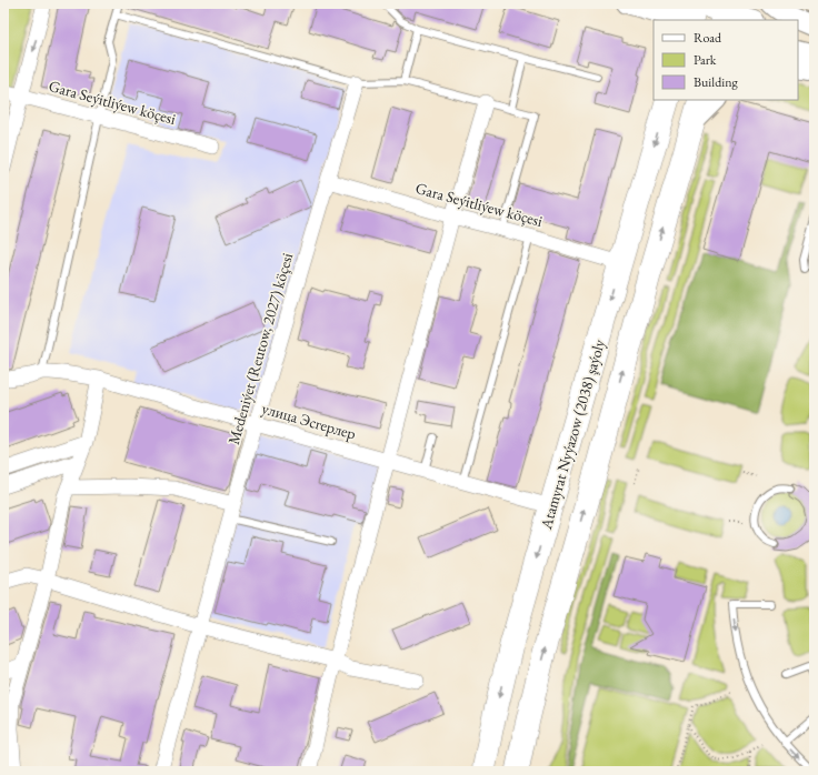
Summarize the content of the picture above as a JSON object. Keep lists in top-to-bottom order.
{
  "streets": {
    "main road": ["Atamyrat Nyýazow (2038) şaýoly"],
    "street": ["Gara Seýitliýew köçesi", "Medeniýet (Reutow, 2027) köçesi", "улица Эсгерлер"]
  },
  "crossings": [
    ["Gara Seýitliýew köçesi", "Medeniýet (Reutow, 2027) köçesi"],
    ["Gara Seýitliýew köçesi", "Atamyrat Nyýazow (2038) şaýoly"],
    ["Medeniýet (Reutow, 2027) köçesi", "улица Эсгерлер"],
    ["улица Эсгерлер", "Atamyrat Nyýazow (2038) şaýoly"]
  ],
  "legend": ["Road", "Park", "Building"]
}
